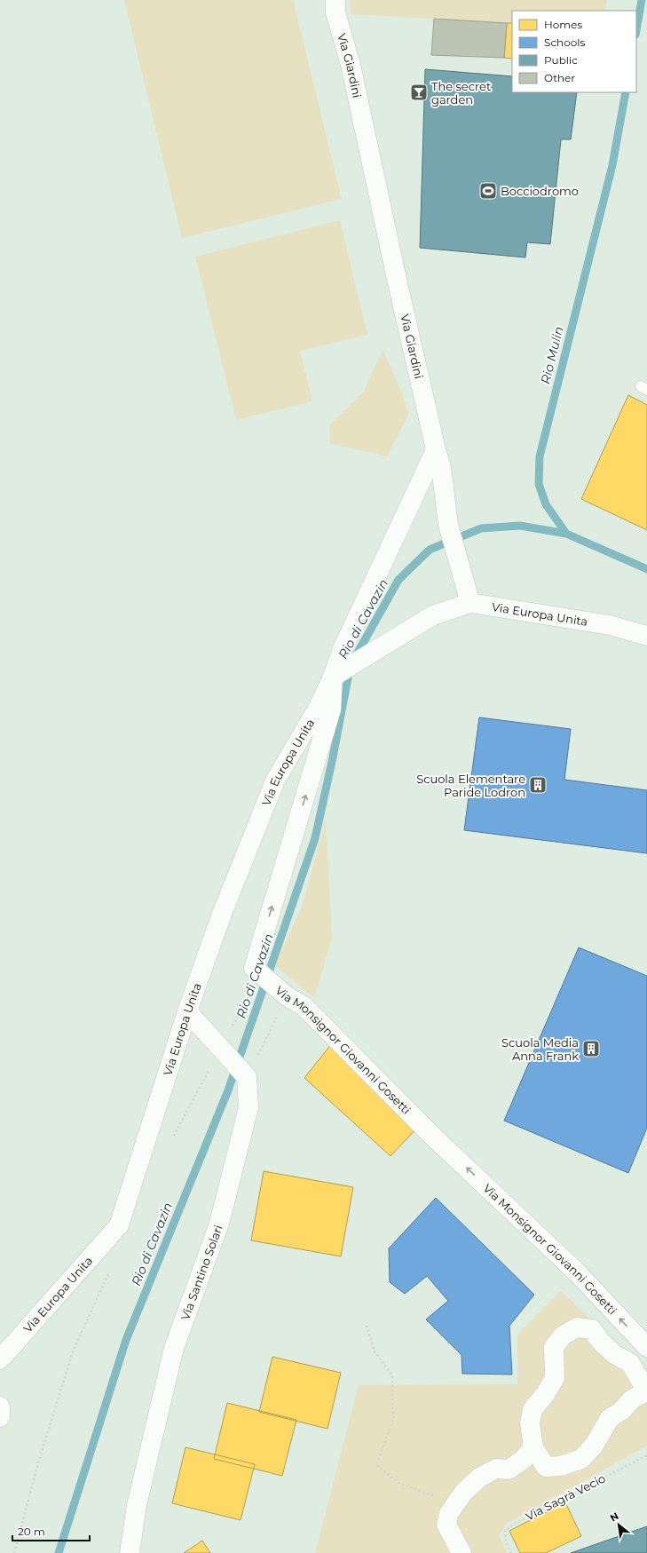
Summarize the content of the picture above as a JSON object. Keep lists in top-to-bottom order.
{
  "streets": {
    "street": [
      "Via Giardini",
      "Via Europa Unita",
      "Via Monsignor Giovanni Gosetti",
      "Via Santino Solari"
    ],
    "path": ["Via Sagrà Vecio"]
  },
  "crossings": [
    ["Via Giardini", "Via Europa Unita"],
    ["Via Europa Unita", "Via Santino Solari"]
  ],
  "one_way": ["Via Monsignor Giovanni Gosetti"],
  "water": ["Rio Mulin", "Rio di Cavazin"],
  "places": {
    "bar": ["The secret garden"],
    "sports": ["Bocciodromo"],
    "building": ["Scuola Elementare Paride Lodron", "Scuola Media Anna Frank"]
  },
  "legend": [
    "Homes",
    "Schools",
    "Public",
    "Other"
  ],
  "scale_bar": "20 m",
  "north": "top left"
}
